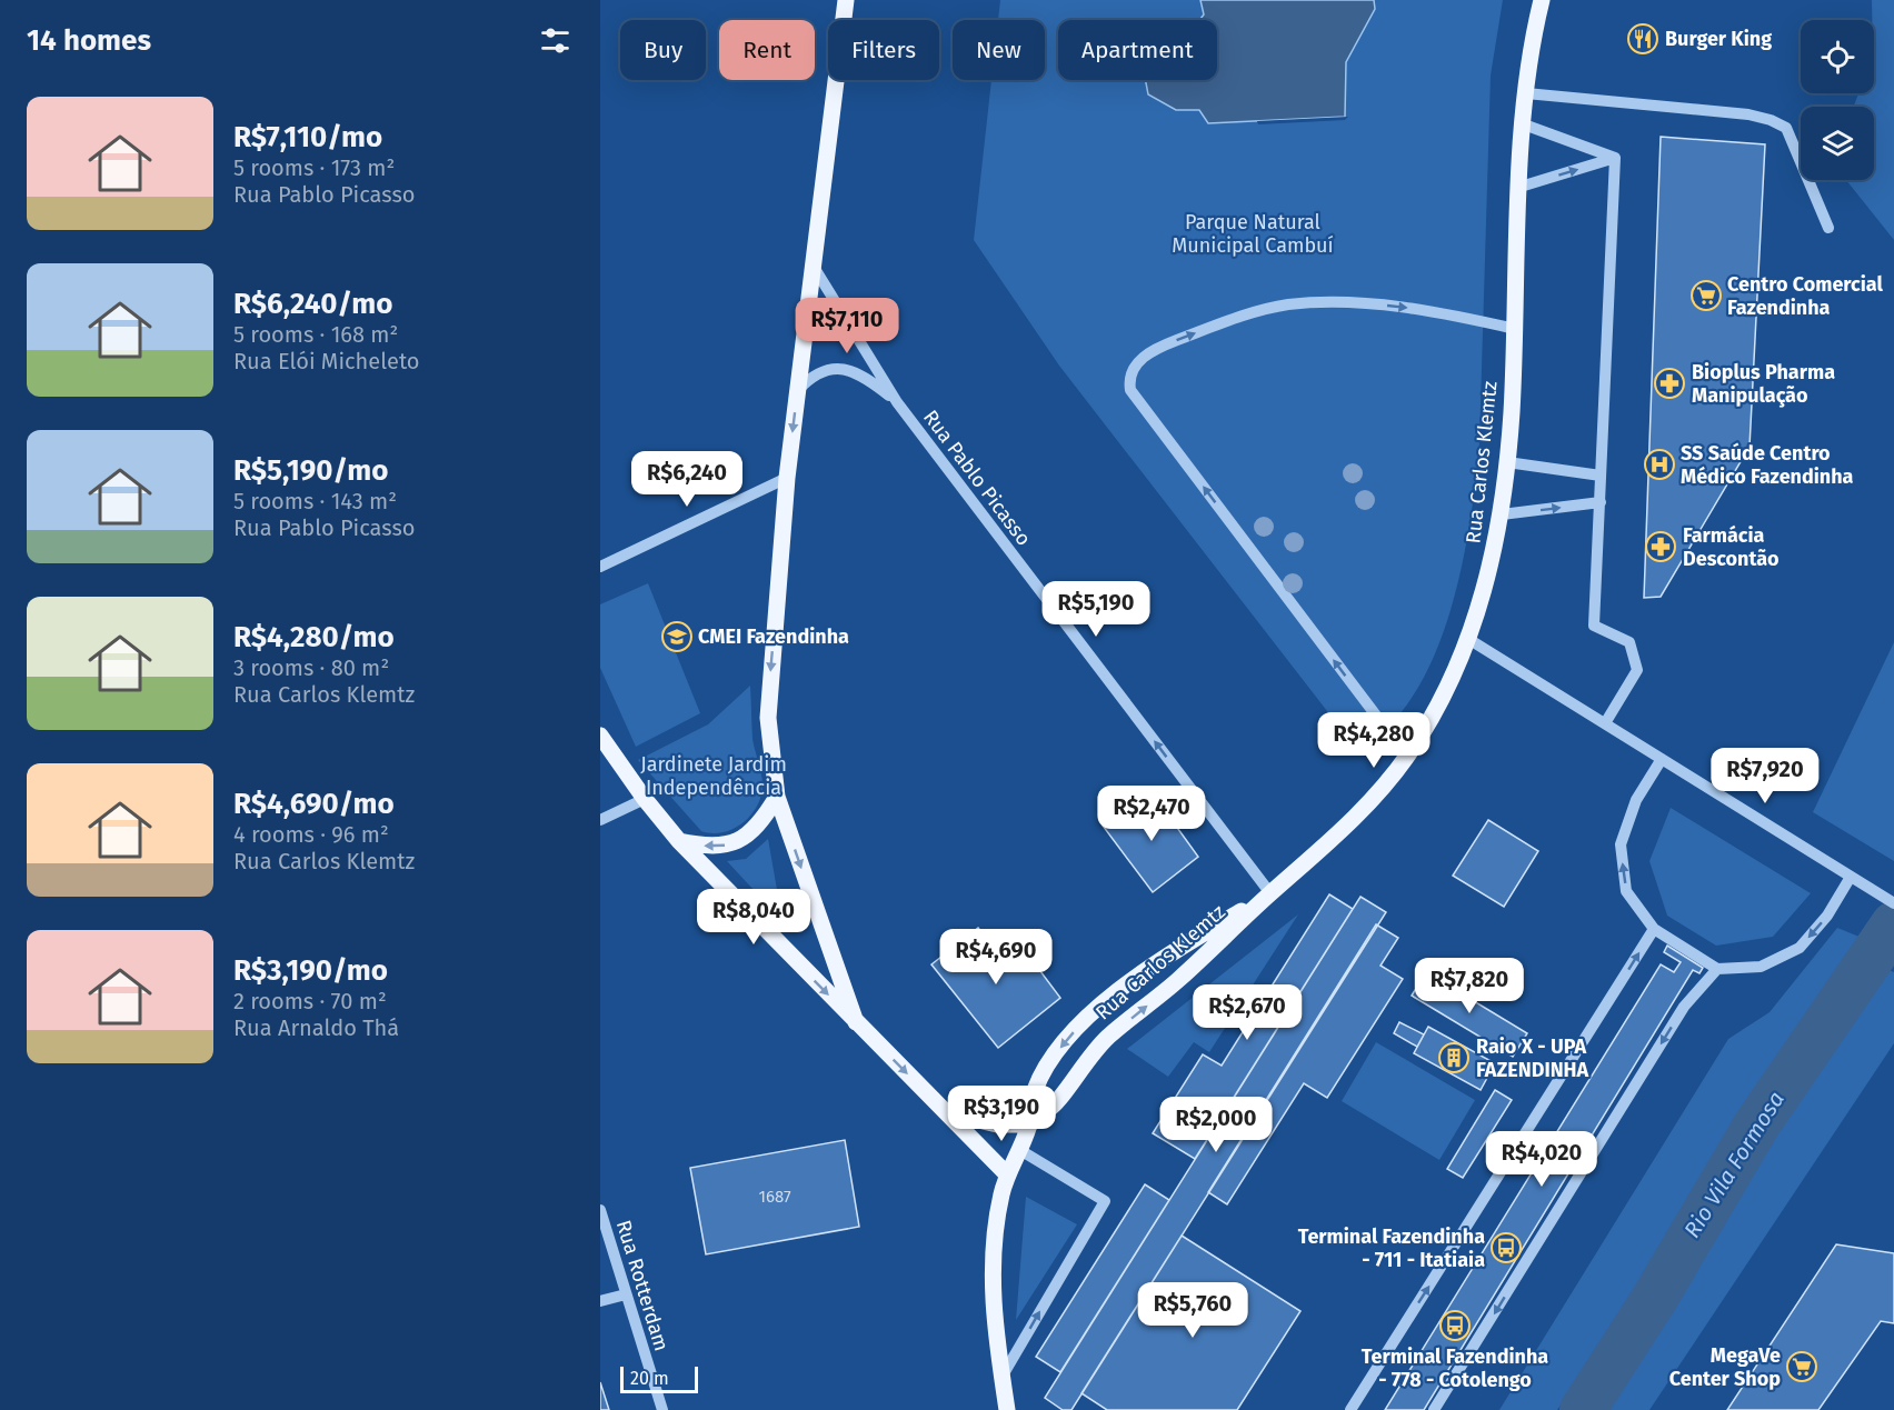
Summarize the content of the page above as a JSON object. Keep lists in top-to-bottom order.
{
  "streets": {
    "main road": ["Rua Carlos Klemtz"],
    "street": ["Rua Pablo Picasso", "Rua Rotterdam"]
  },
  "crossings": [
    ["Rua Carlos Klemtz", "Rua Pablo Picasso"]
  ],
  "one_way": ["Rua Pablo Picasso"],
  "water": ["Rio Vila Formosa"],
  "parks": ["Parque Natural Municipal Cambuí", "Jardinete Jardim Independência"],
  "places": {
    "restaurant": ["Burger King"],
    "supermarket": ["Centro Comercial Fazendinha", "MegaVe Center Shop"],
    "pharmacy": ["Bioplus Pharma Manipulação", "Farmácia Descontão"],
    "hospital": ["SS Saúde Centro Médico Fazendinha"],
    "school or university": ["CMEI Fazendinha"],
    "building": ["Raio X - UPA FAZENDINHA"],
    "bus stop": ["Terminal Fazendinha - 711 - Itatiaia", "Terminal Fazendinha - 778 - Cotolengo"]
  },
  "house_numbers": ["1687"],
  "scale_bar": "20 m",
  "page": {
    "heading": "14 homes",
    "chip": [
      "Buy",
      "Rent",
      "Filters",
      "New",
      "Apartment"
    ],
    "list": [
      {
        "name": "R$7,110/mo",
        "note": "5 rooms · 173 m² · Rua Pablo Picasso"
      },
      {
        "name": "R$6,240/mo",
        "note": "5 rooms · 168 m² · Rua Elói Micheleto"
      },
      {
        "name": "R$5,190/mo",
        "note": "5 rooms · 143 m² · Rua Pablo Picasso"
      },
      {
        "name": "R$4,280/mo",
        "note": "3 rooms · 80 m² · Rua Carlos Klemtz"
      },
      {
        "name": "R$4,690/mo",
        "note": "4 rooms · 96 m² · Rua Carlos Klemtz"
      },
      {
        "name": "R$3,190/mo",
        "note": "2 rooms · 70 m² · Rua Arnaldo Thá"
      }
    ],
    "price": [
      "R$7,110",
      "R$6,240",
      "R$5,190",
      "R$4,280",
      "R$7,920",
      "R$2,470",
      "R$8,040",
      "R$4,690",
      "R$7,820",
      "R$2,670",
      "R$3,190",
      "R$2,000",
      "R$4,020",
      "R$5,760"
    ],
    "scale": "20 m"
  }
}
